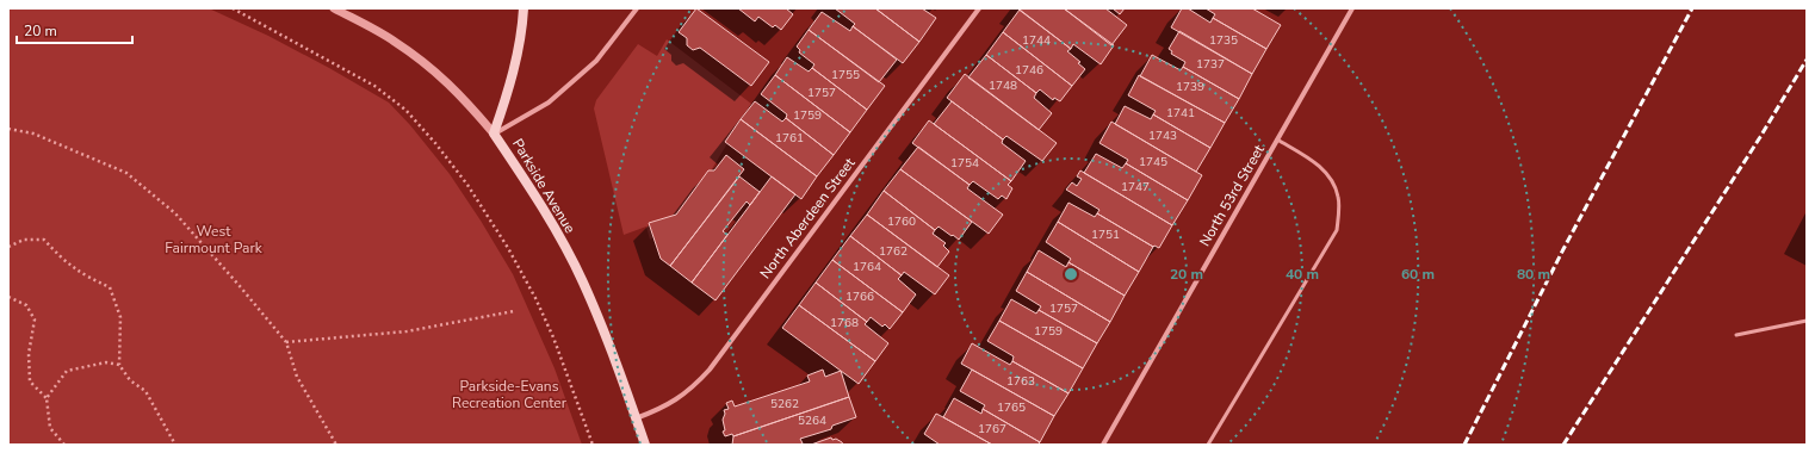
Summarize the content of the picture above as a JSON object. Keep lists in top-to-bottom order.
{
  "streets": {
    "main road": ["Parkside Avenue"],
    "street": ["North 53rd Street", "North Aberdeen Street"]
  },
  "crossings": [
    ["Parkside Avenue", "North Aberdeen Street"]
  ],
  "parks": ["West Fairmount Park", "Parkside-Evans Recreation Center"],
  "house_numbers": [
    "1744",
    "1735",
    "1737",
    "1746",
    "1755",
    "1748",
    "1739",
    "1757",
    "1741",
    "1759",
    "1743",
    "1761",
    "1745",
    "1754",
    "1747",
    "1760",
    "1751",
    "1762",
    "1764",
    "1766",
    "1757",
    "1768",
    "1759",
    "1763",
    "5262",
    "1765",
    "5264",
    "1767"
  ],
  "scale_bar": "20 m",
  "rings": [
    "20 m",
    "40 m",
    "60 m",
    "80 m"
  ]
}
